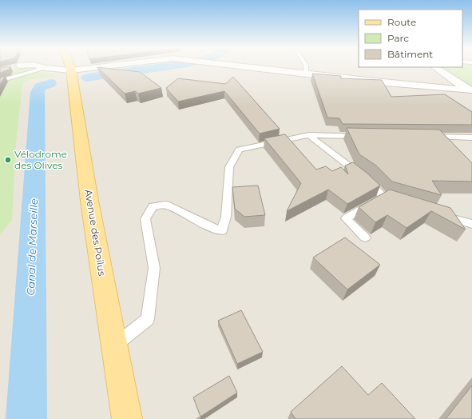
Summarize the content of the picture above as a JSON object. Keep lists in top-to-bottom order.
{
  "streets": {
    "main road": ["Avenue des Poilus"]
  },
  "water": ["Canal de Marseille"],
  "places": ["Vélodrome des Olives"],
  "legend": ["Route", "Parc", "Bâtiment"]
}
